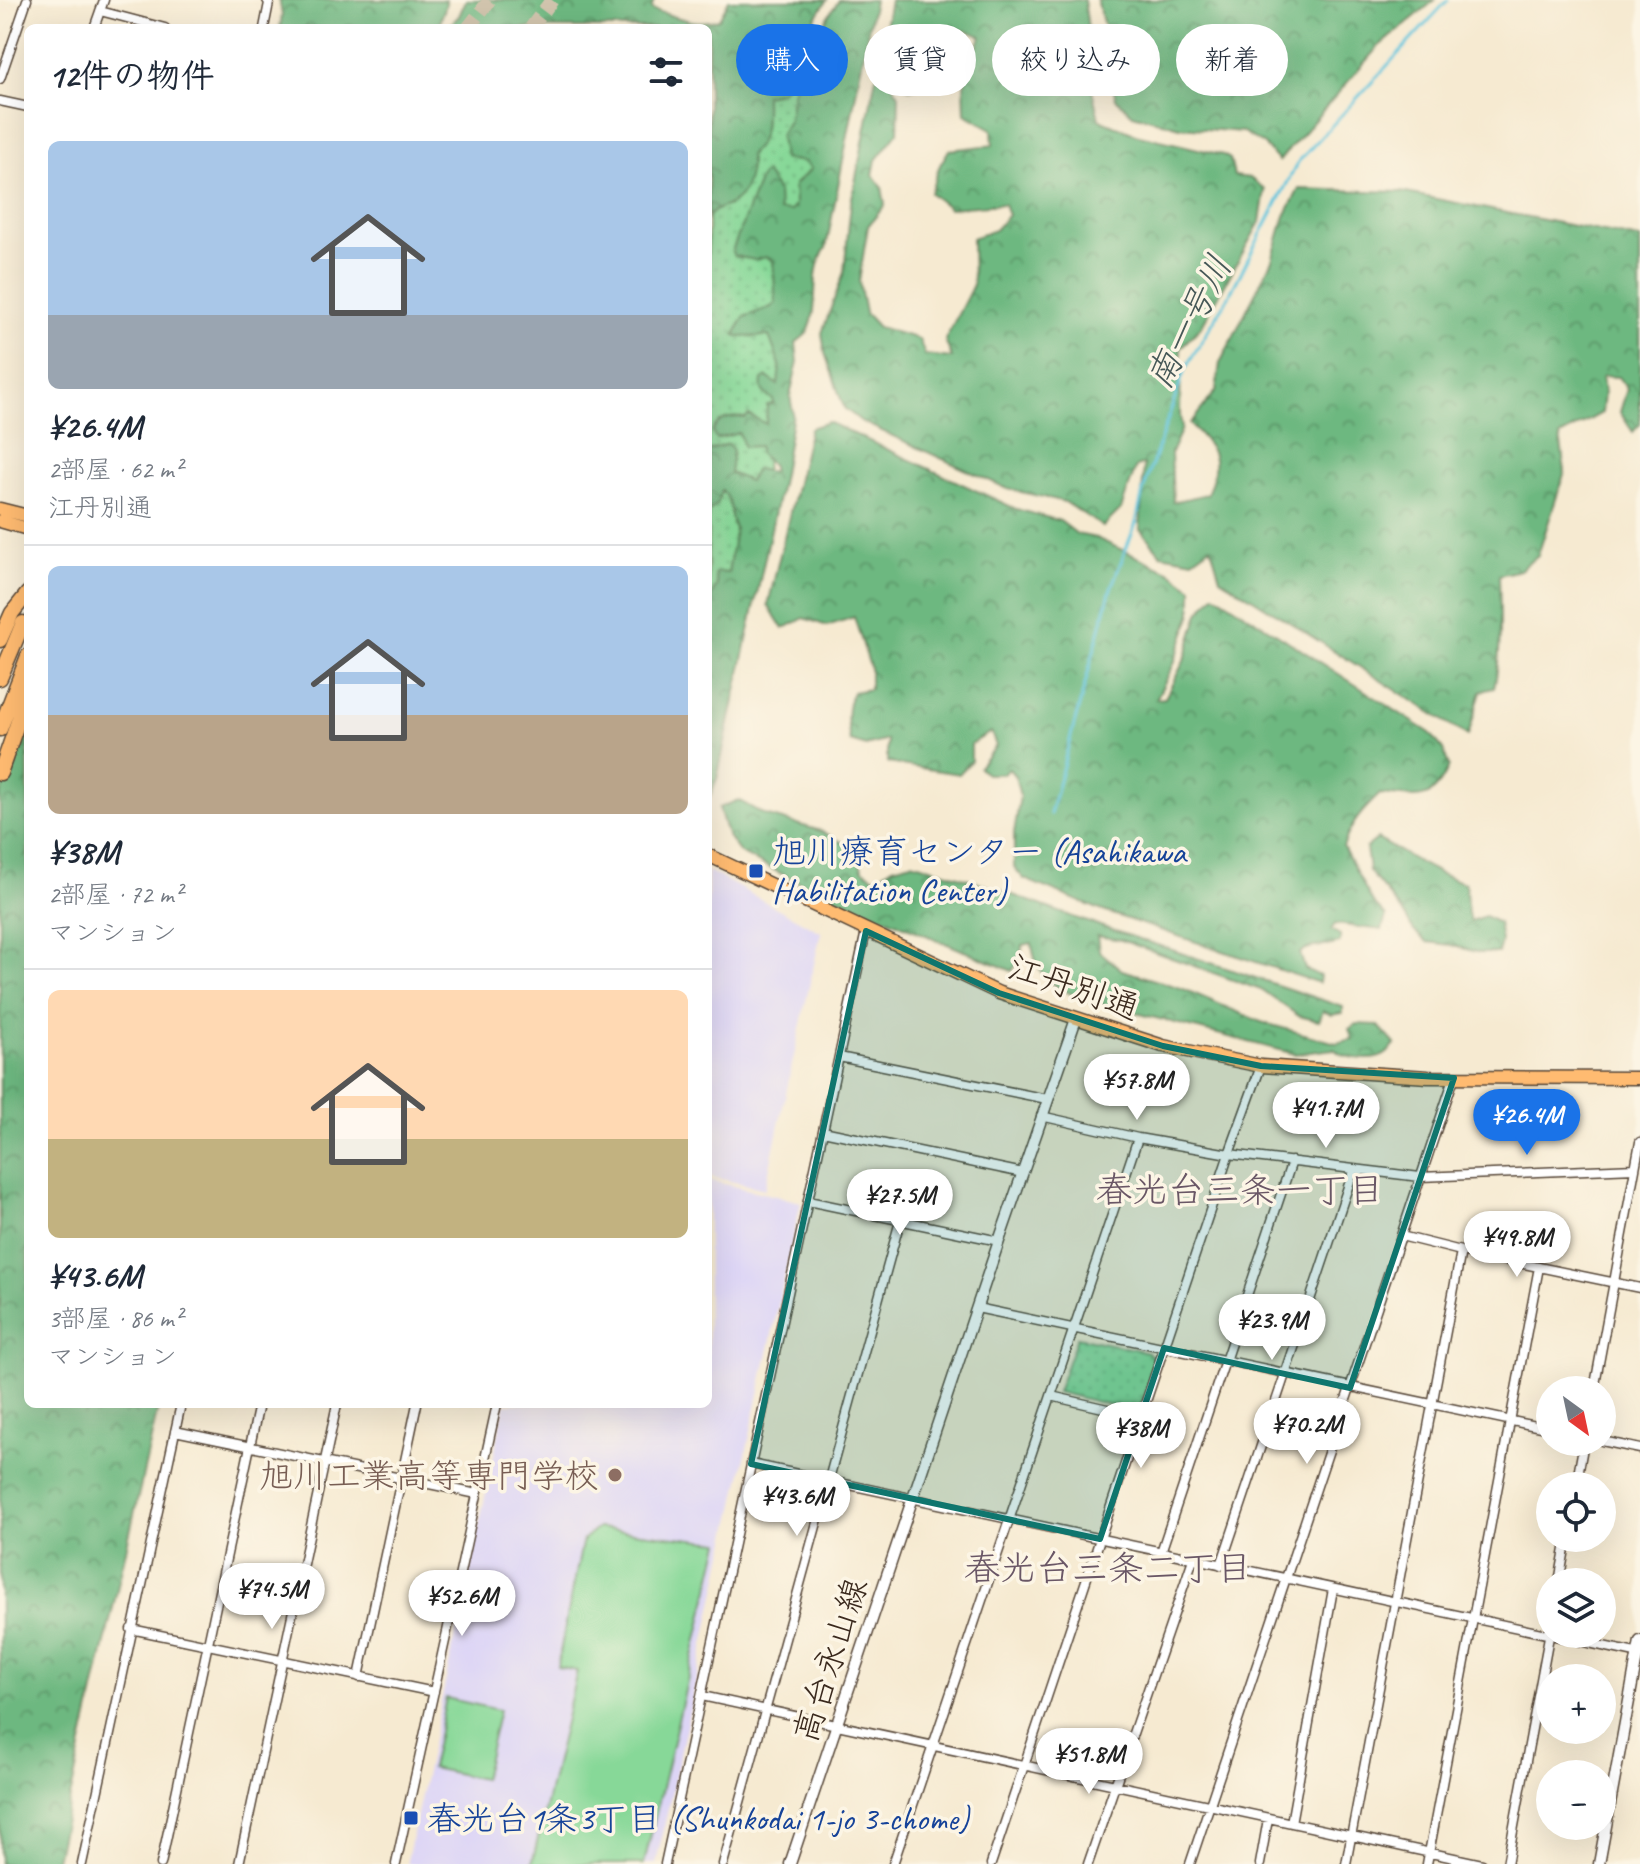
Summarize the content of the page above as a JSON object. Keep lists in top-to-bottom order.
{
  "streets": {
    "main road": ["江丹別通"],
    "street": ["高台永山線"]
  },
  "crossings": [
    ["江丹別通", "高台永山線"]
  ],
  "districts": ["春光台三条一丁目", "春光台三条二丁目"],
  "water": ["南一号川"],
  "places": {
    "transit": ["旭川療育センター (Asahikawa Habilitation Center)", "春光台1条3丁目 (Shunkodai 1-jo 3-chome)"],
    "other": ["旭川工業高等専門学校"]
  },
  "north": "bottom right",
  "page": {
    "chip": [
      "購入",
      "賃貸",
      "絞り込み",
      "新着"
    ],
    "heading": "12件の物件",
    "list": [
      {
        "name": "¥26.4M",
        "note": "2部屋 · 62 m² · 江丹別通"
      },
      {
        "name": "¥38M",
        "note": "2部屋 · 72 m² · マンション"
      },
      {
        "name": "¥43.6M",
        "note": "3部屋 · 86 m² · マンション"
      }
    ],
    "price": [
      "¥57.8M",
      "¥41.7M",
      "¥26.4M",
      "¥27.5M",
      "¥49.8M",
      "¥23.9M",
      "¥70.2M",
      "¥38M",
      "¥43.6M",
      "¥74.5M",
      "¥52.6M",
      "¥51.8M"
    ],
    "map_buttons": ["+", "−"]
  }
}
